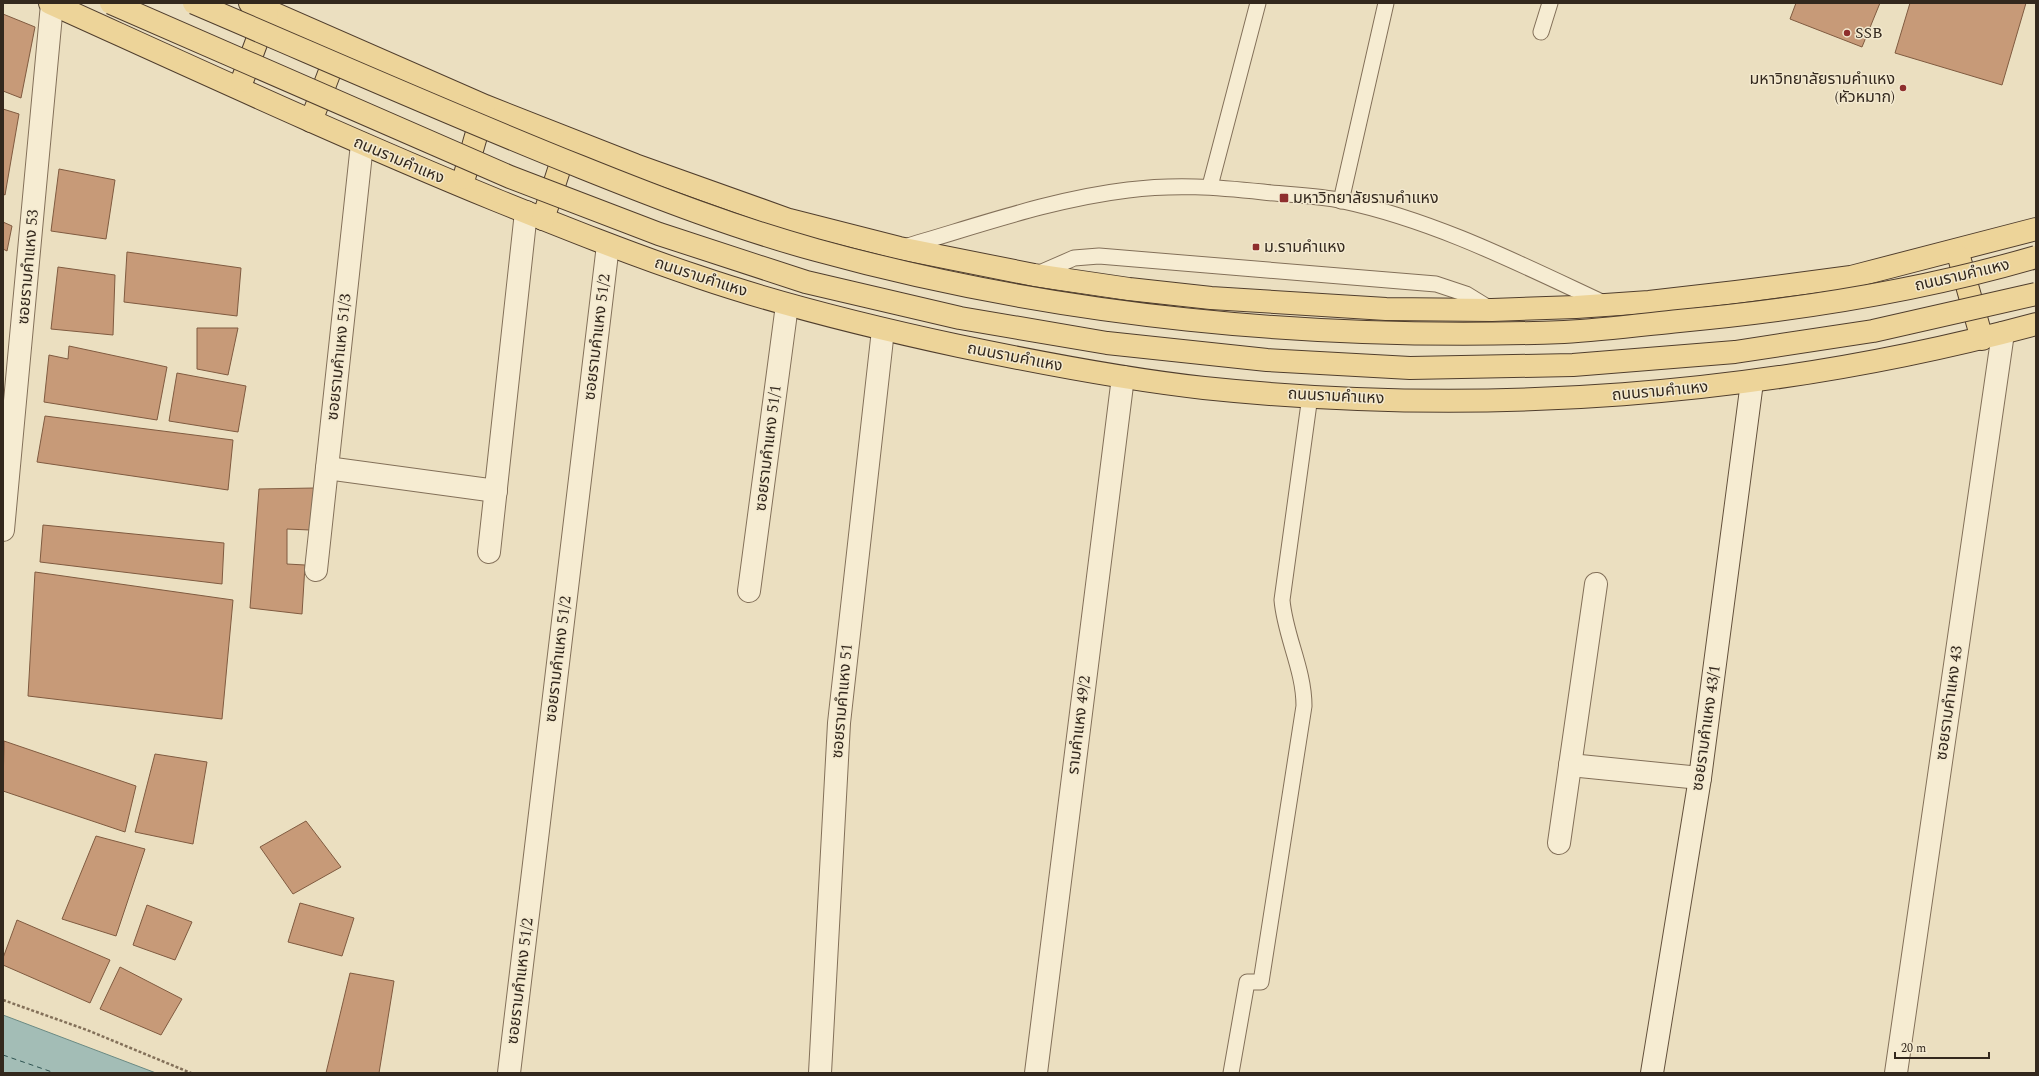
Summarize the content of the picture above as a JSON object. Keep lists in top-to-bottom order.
{
  "streets": {
    "main road": ["ถนนรามคำแหง"],
    "street": [
      "ซอยรามคำแหง 53",
      "ซอยรามคำแหง 51/2",
      "ซอยรามคำแหง 51/3",
      "ซอยรามคำแหง 51/1",
      "ซอยรามคำแหง 51",
      "ซอยรามคำแหง 43",
      "รามคำแหง 49/2",
      "ซอยรามคำแหง 43/1"
    ]
  },
  "crossings": [
    ["ถนนรามคำแหง", "ซอยรามคำแหง 53"],
    ["ถนนรามคำแหง", "ซอยรามคำแหง 51/2"],
    ["ถนนรามคำแหง", "ซอยรามคำแหง 51/3"],
    ["ถนนรามคำแหง", "ซอยรามคำแหง 51/1"],
    ["ถนนรามคำแหง", "ซอยรามคำแหง 51"],
    ["ถนนรามคำแหง", "ซอยรามคำแหง 43"],
    ["ถนนรามคำแหง", "รามคำแหง 49/2"],
    ["ถนนรามคำแหง", "ซอยรามคำแหง 43/1"]
  ],
  "places": {
    "other": ["SSB", "มหาวิทยาลัยรามคำแหง (หัวหมาก)"],
    "transit": ["มหาวิทยาลัยรามคำแหง", "ม.รามคำแหง"]
  },
  "scale_bar": "20 m"
}
